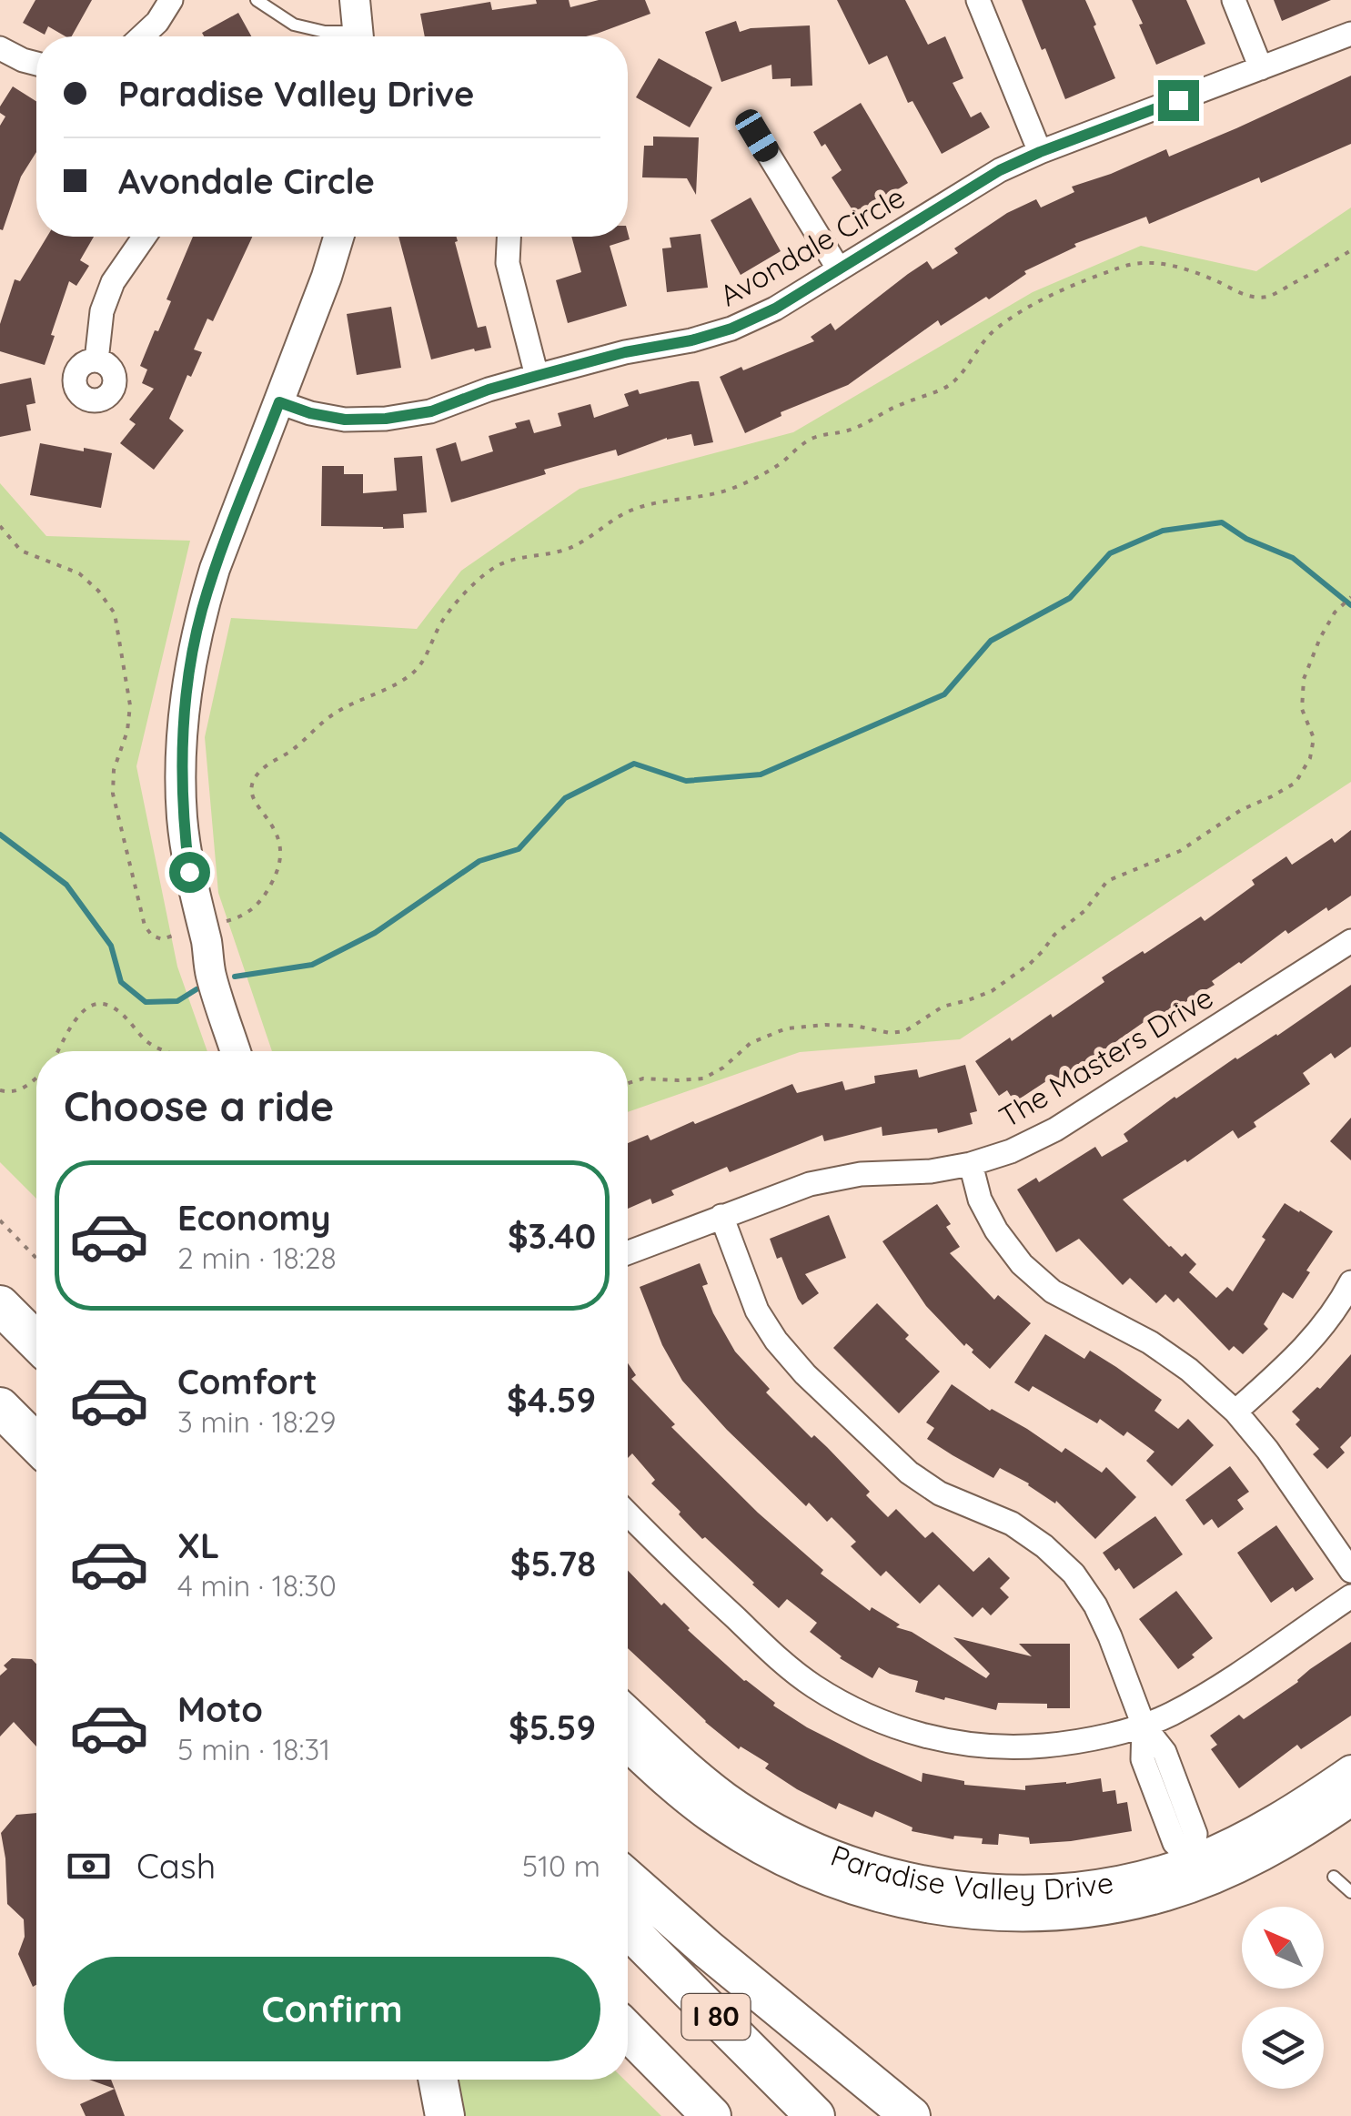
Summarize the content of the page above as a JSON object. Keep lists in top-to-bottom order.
{
  "streets": {
    "highway": ["I 80"],
    "street": ["Avondale Circle", "The Masters Drive", "Paradise Valley Drive"]
  },
  "north": "top left",
  "page": {
    "banner": ["Paradise Valley Drive", "Avondale Circle"],
    "heading": "Choose a ride",
    "list": [
      {
        "name": "Economy",
        "note": "2 min · 18:28",
        "value": "$3.40"
      },
      {
        "name": "Comfort",
        "note": "3 min · 18:29",
        "value": "$4.59"
      },
      {
        "name": "XL",
        "note": "4 min · 18:30",
        "value": "$5.78"
      },
      {
        "name": "Moto",
        "note": "5 min · 18:31",
        "value": "$5.59"
      }
    ],
    "pay": ["Cash", "510 m"],
    "buttons": "Confirm"
  }
}
